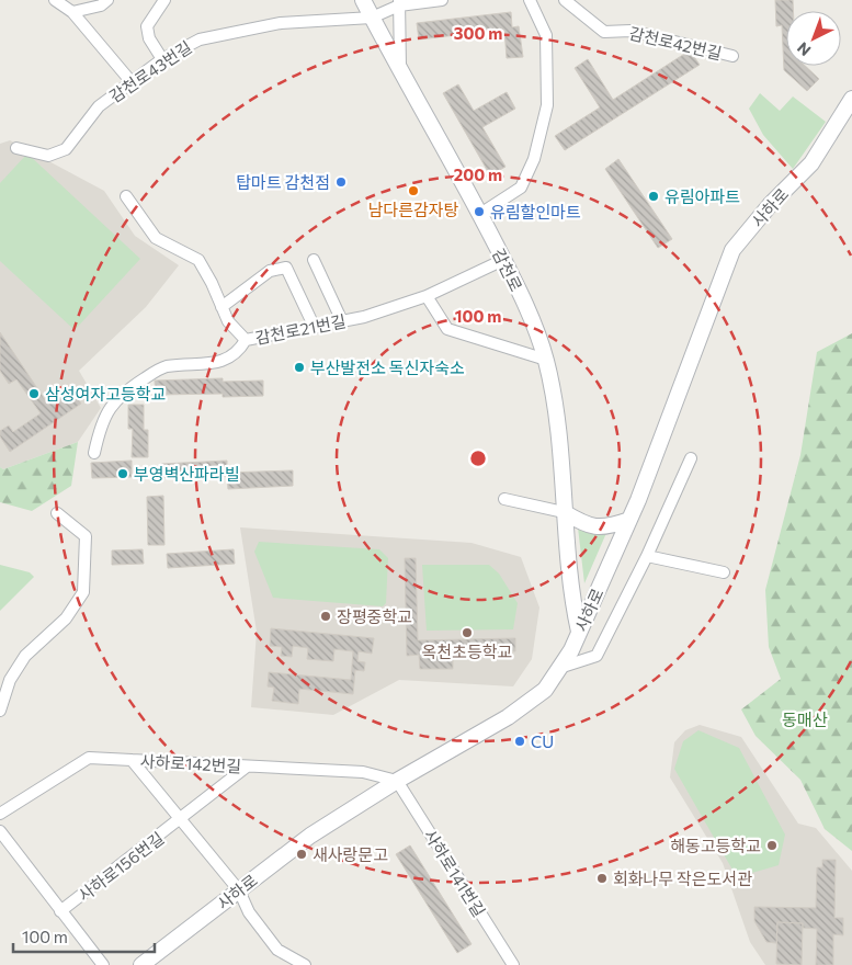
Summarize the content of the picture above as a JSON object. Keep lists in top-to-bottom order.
{
  "streets": {
    "street": [
      "감천로42번길",
      "감천로43번길",
      "사하로",
      "감천로",
      "감천로21번길",
      "사하로142번길",
      "사하로156번길",
      "사하로141번길"
    ]
  },
  "crossings": [
    ["감천로43번길", "감천로"],
    ["사하로", "감천로"],
    ["사하로", "사하로142번길"],
    ["사하로", "사하로156번길"],
    ["사하로", "사하로141번길"],
    ["감천로", "감천로21번길"],
    ["사하로142번길", "사하로156번길"],
    ["사하로142번길", "사하로141번길"]
  ],
  "parks": ["동매산"],
  "places": [
    "탑마트 감천점",
    "남다른감자탕",
    "유림아파트",
    "유림할인마트",
    "부산발전소 독신자숙소",
    "삼성여자고등학교",
    "부영벽산파라빌",
    "장평중학교",
    "옥천초등학교",
    "CU",
    "해동고등학교",
    "새사랑문고",
    "회화나무 작은도서관"
  ],
  "scale_bar": "100 m",
  "north": "bottom left",
  "rings": ["300 m", "200 m", "100 m"]
}
